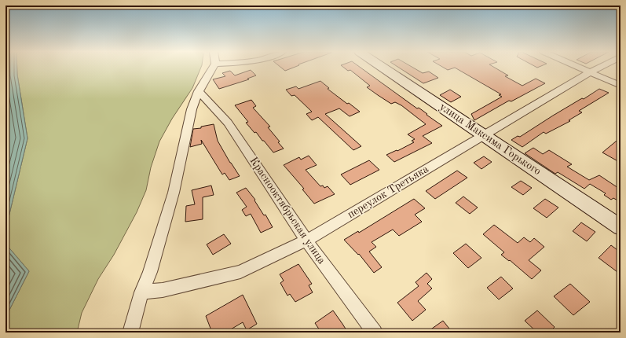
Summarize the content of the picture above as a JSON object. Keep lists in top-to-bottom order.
{
  "streets": {
    "main road": ["улица Максима Горького"],
    "street": ["переулок Третьяка", "Краснооктябрьская улица"]
  },
  "crossings": [
    ["улица Максима Горького", "переулок Третьяка"],
    ["переулок Третьяка", "Краснооктябрьская улица"]
  ]
}
